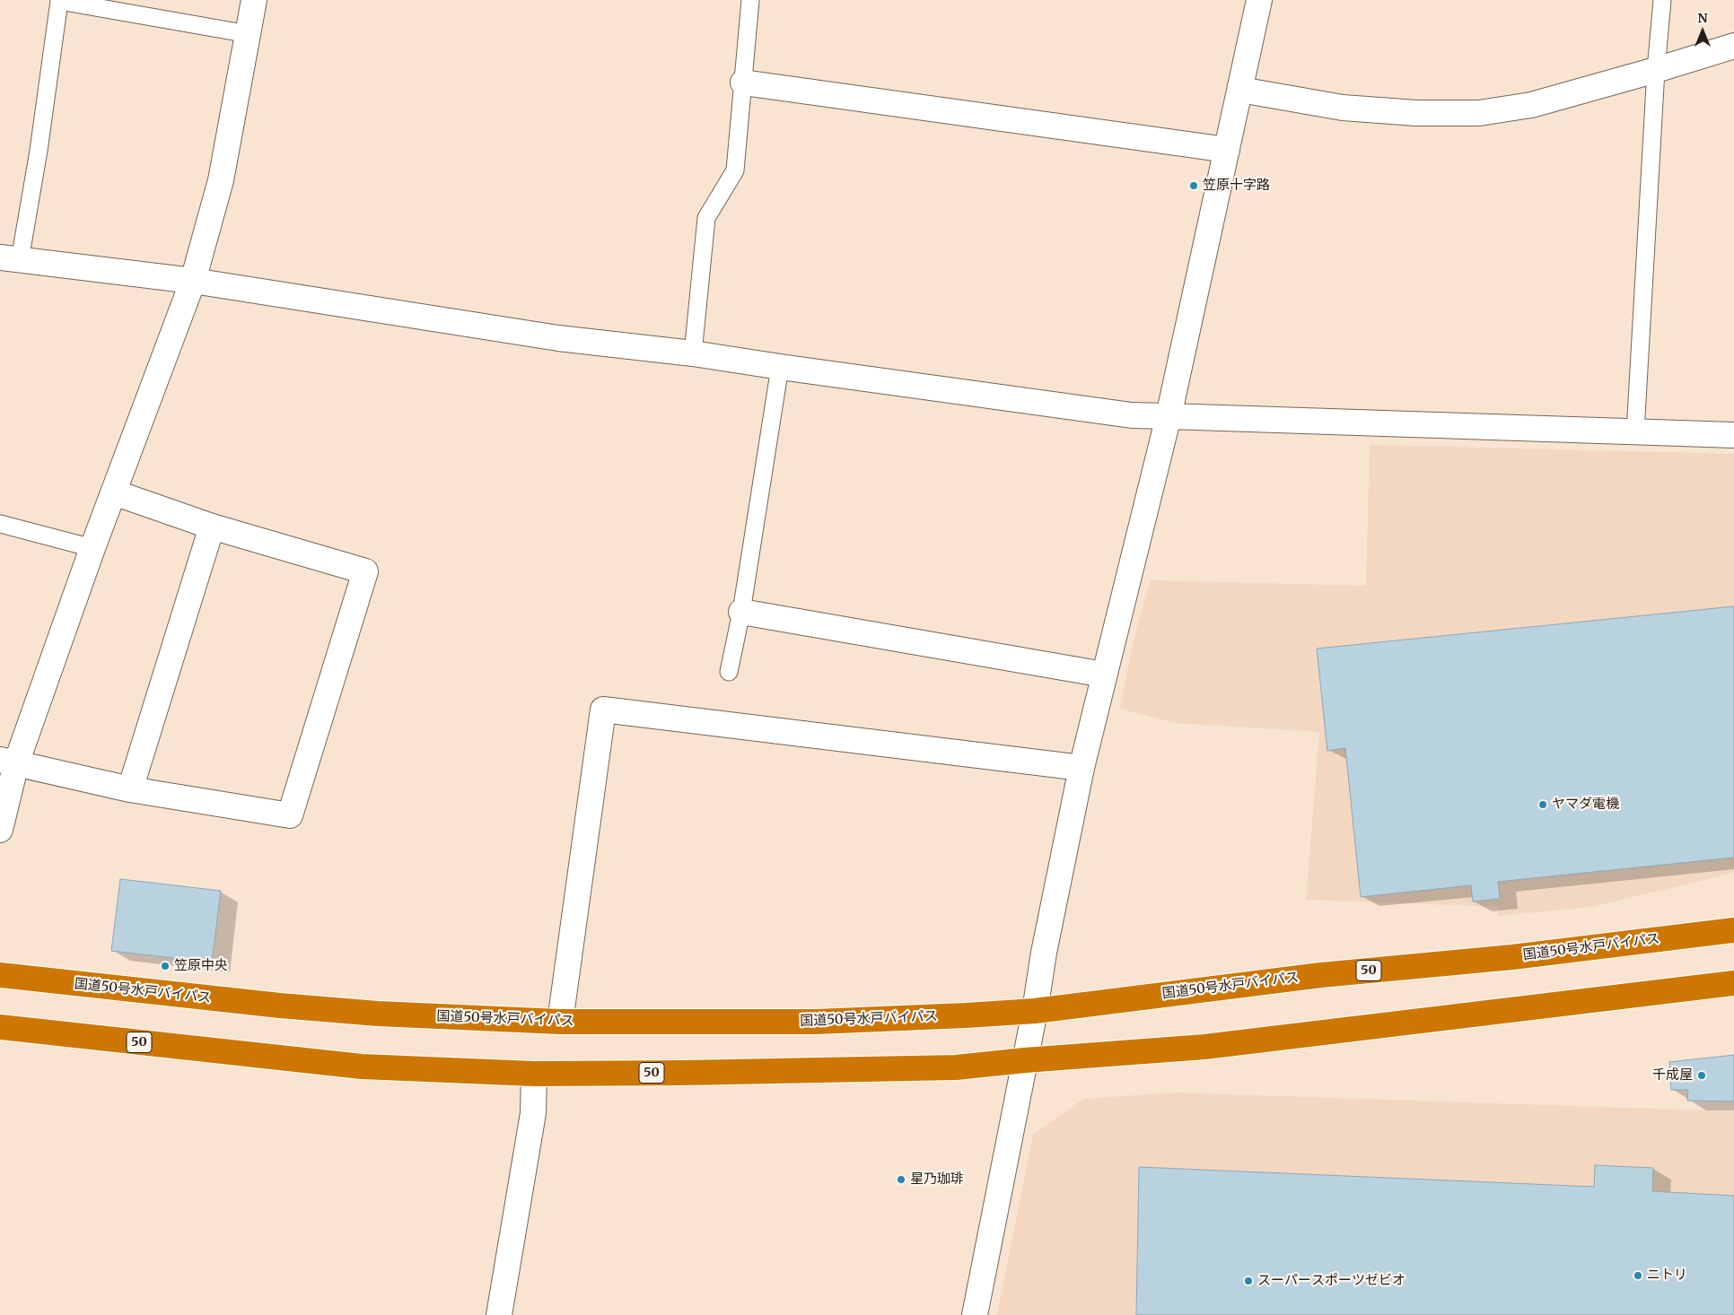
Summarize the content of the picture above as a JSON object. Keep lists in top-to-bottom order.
{
  "streets": {
    "highway": ["国道50号水戸バイパス", "50"]
  },
  "places": [
    "笠原十字路",
    "ヤマダ電機",
    "笠原中央",
    "千成屋",
    "星乃珈琲",
    "ニトリ",
    "スーパースポーツゼビオ"
  ],
  "north": "top"
}
